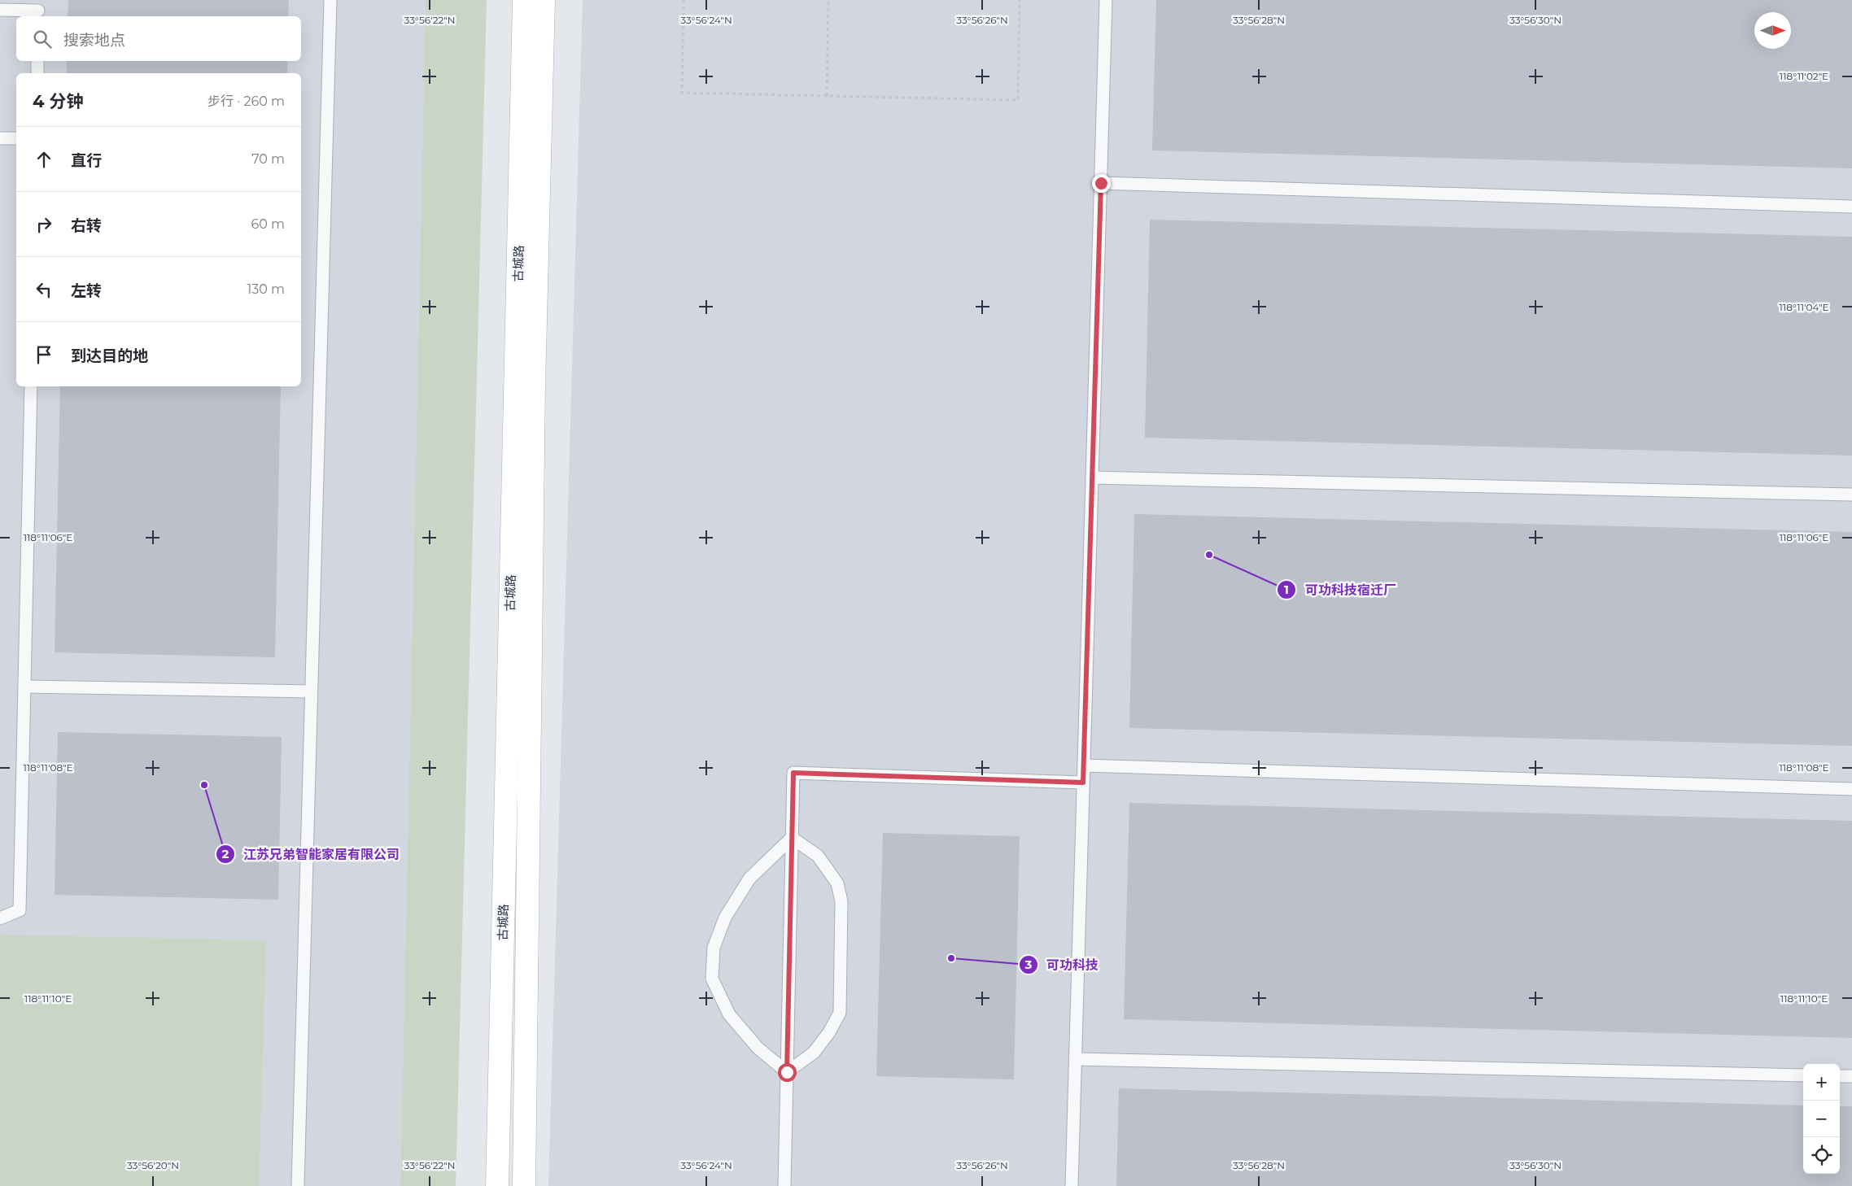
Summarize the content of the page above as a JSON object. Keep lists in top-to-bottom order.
{
  "streets": {
    "main road": ["古城路"]
  },
  "places": ["可功科技宿迁厂", "江苏兄弟智能家居有限公司", "可功科技"],
  "north": "right",
  "page": {
    "search": "搜索地点",
    "heading": ["4 分钟", "步行 · 260 m"],
    "list": [
      ["直行", "70 m"],
      ["右转", "60 m"],
      ["左转", "130 m"],
      "到达目的地"
    ],
    "map_buttons": ["+", "−"]
  },
  "coordinates": [
    "33°56'22\"N",
    "33°56'24\"N",
    "33°56'26\"N",
    "33°56'28\"N",
    "33°56'30\"N",
    "118°11'02\"E",
    "118°11'04\"E",
    "118°11'06\"E",
    "118°11'08\"E",
    "118°11'10\"E",
    "33°56'20\"N"
  ]
}
